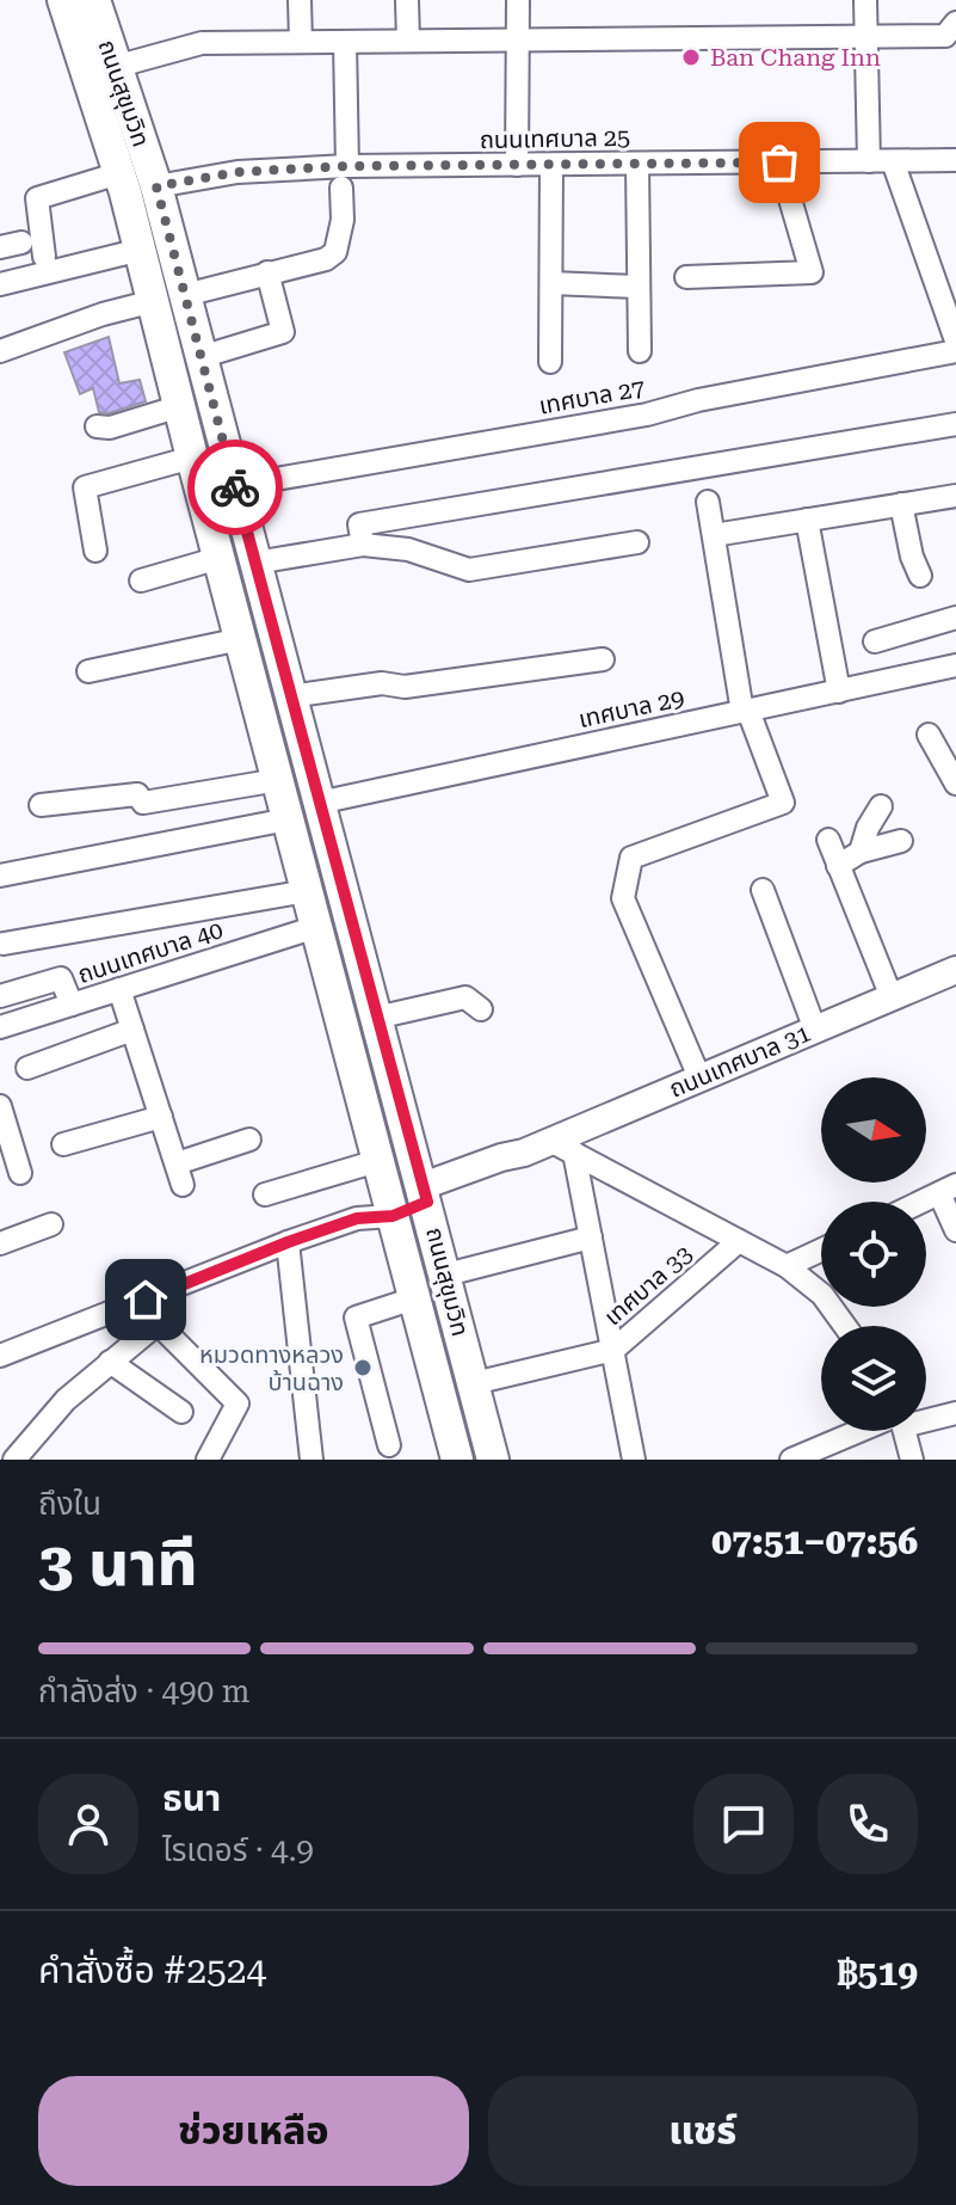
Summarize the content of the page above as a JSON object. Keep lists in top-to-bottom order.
{
  "streets": {
    "highway": ["ถนนสุขุมวิท"],
    "main road": ["ถนนเทศบาล 31"],
    "street": [
      "ถนนเทศบาล 25",
      "เทศบาล 27",
      "เทศบาล 29",
      "ถนนเทศบาล 40",
      "เทศบาล 33"
    ]
  },
  "crossings": [
    ["ถนนสุขุมวิท", "ถนนเทศบาล 25"],
    ["ถนนสุขุมวิท", "เทศบาล 27"],
    ["ถนนสุขุมวิท", "เทศบาล 29"],
    ["ถนนสุขุมวิท", "ถนนเทศบาล 40"],
    ["ถนนสุขุมวิท", "ถนนเทศบาล 31"],
    ["ถนนสุขุมวิท", "เทศบาล 33"]
  ],
  "places": ["Ban Chang Inn", "หมวดทางหลวง บ้านฉาง"],
  "north": "right",
  "page": {
    "heading": ["3 นาที", "ถึงใน", "07:51–07:56"],
    "panel": [
      "ธนา",
      "ไรเดอร์ · 4.9",
      "คำสั่งซื้อ #2524",
      "฿519"
    ],
    "bar": "กำลังส่ง · 490 m",
    "buttons": ["ช่วยเหลือ", "แชร์"]
  }
}
